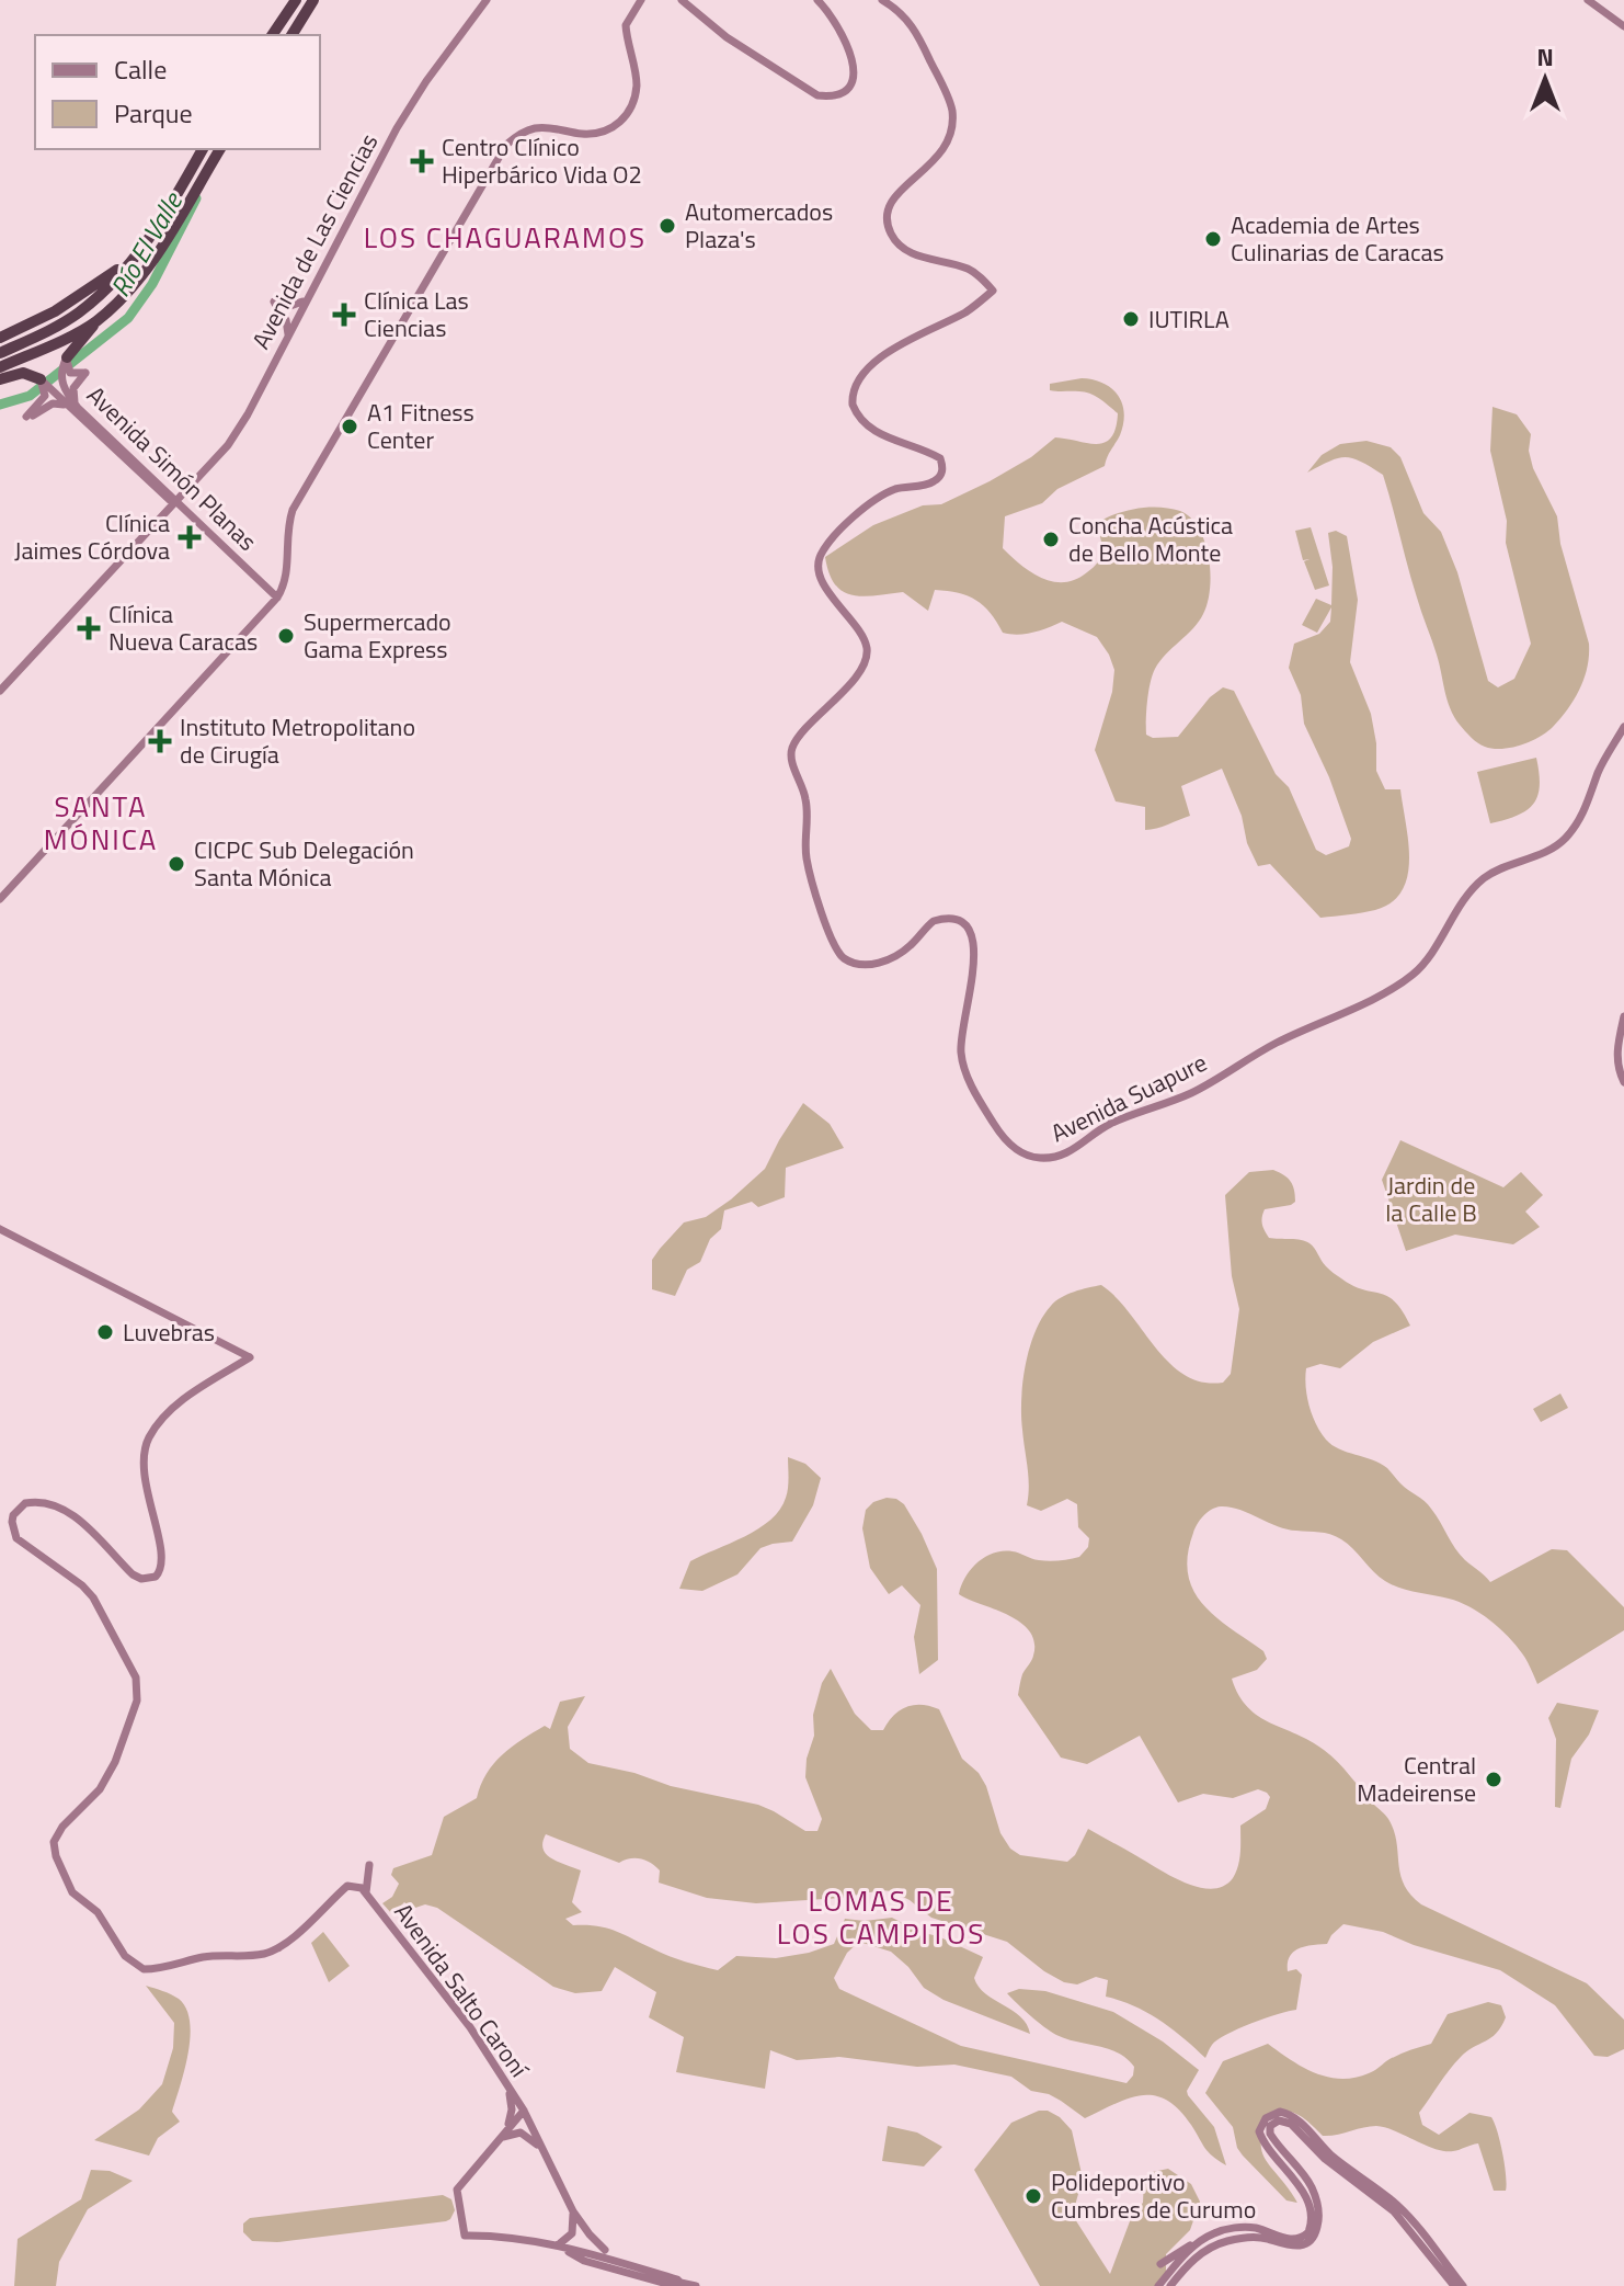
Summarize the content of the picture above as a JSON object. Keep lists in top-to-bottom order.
{
  "streets": {
    "street": [
      "Avenida de Las Ciencias",
      "Avenida Simón Planas",
      "Avenida Suapure",
      "Avenida Salto Caroní"
    ]
  },
  "crossings": [
    ["Avenida de Las Ciencias", "Avenida Simón Planas"]
  ],
  "districts": ["LOS CHAGUARAMOS", "SANTA MÓNICA", "LOMAS DE LOS CAMPITOS"],
  "water": ["Río El Valle"],
  "parks": ["Jardin de la Calle B"],
  "places": {
    "health": [
      "Centro Clínico Hiperbárico Vida O2",
      "Clínica Las Ciencias",
      "Clínica Jaimes Córdova",
      "Clínica Nueva Caracas",
      "Instituto Metropolitano de Cirugía"
    ],
    "other": [
      "Automercados Plaza's",
      "Academia de Artes Culinarias de Caracas",
      "IUTIRLA",
      "A1 Fitness Center",
      "Concha Acústica de Bello Monte",
      "Supermercado Gama Express",
      "CICPC Sub Delegación Santa Mónica",
      "Luvebras",
      "Central Madeirense",
      "Polideportivo Cumbres de Curumo"
    ]
  },
  "legend": ["Calle", "Parque"],
  "north": "top"
}
